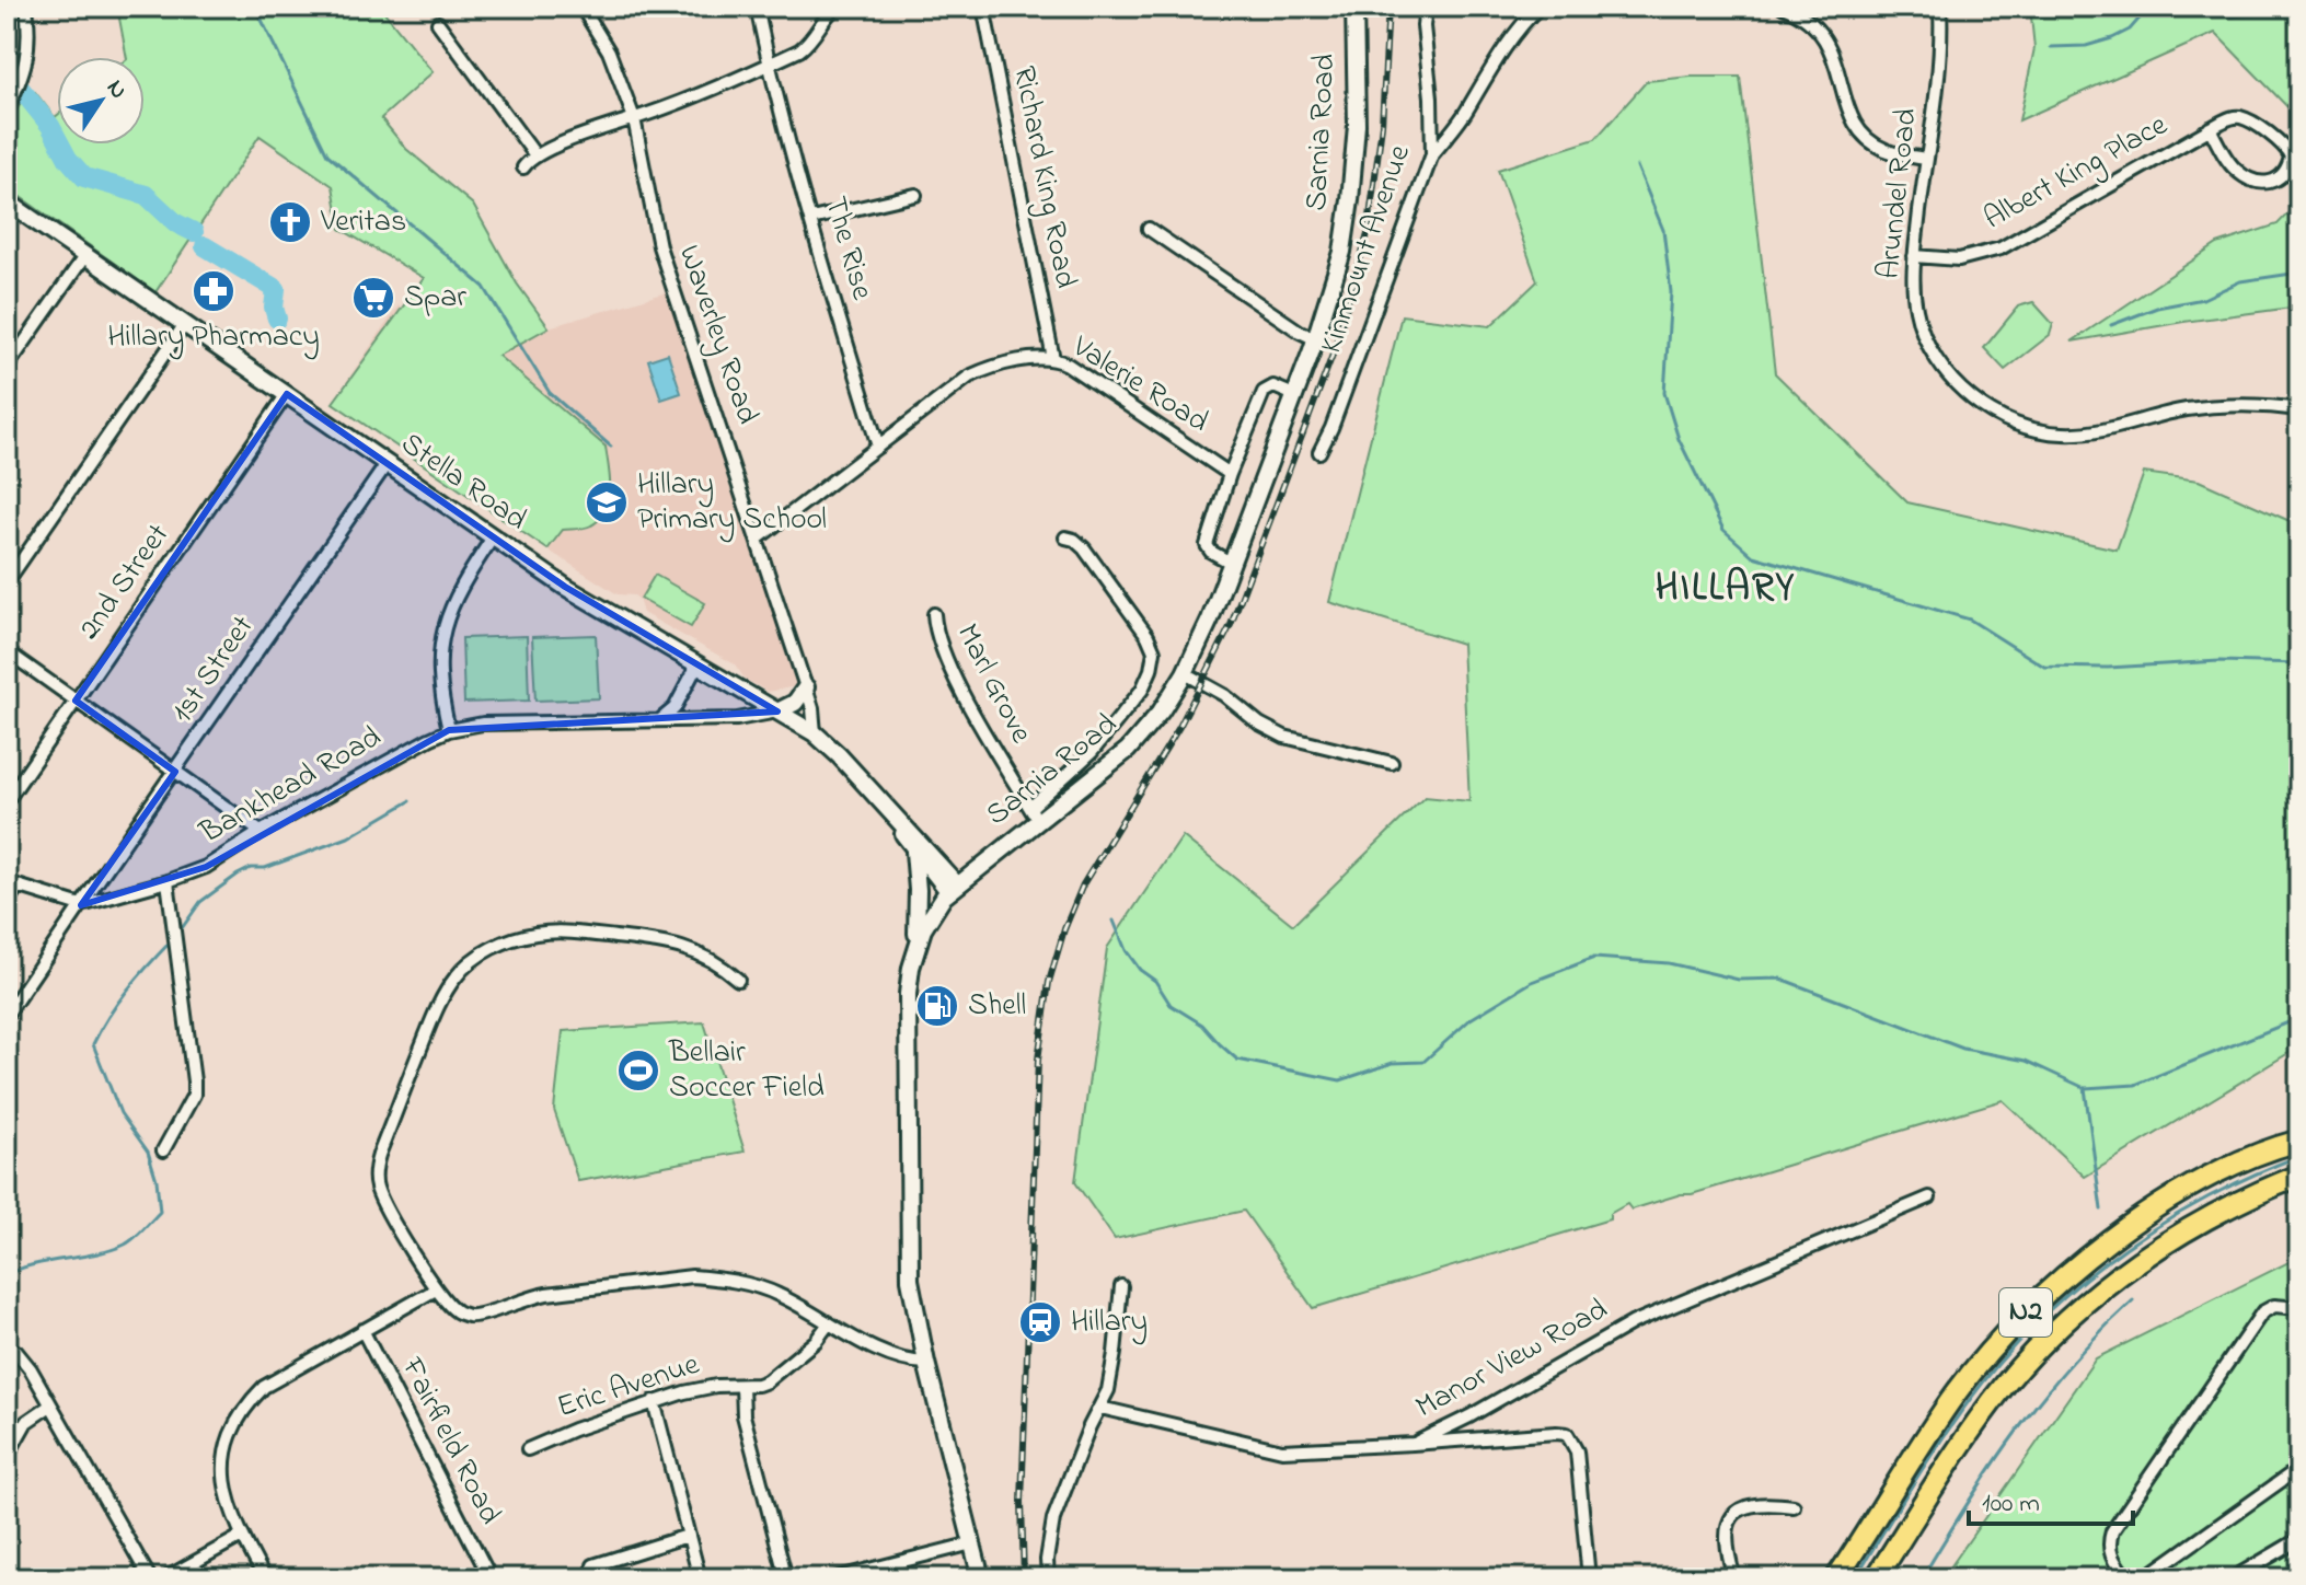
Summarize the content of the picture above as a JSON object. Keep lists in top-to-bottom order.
{
  "streets": {
    "highway": ["N2"],
    "main road": ["Sarnia Road", "Stella Road"],
    "street": [
      "Albert King Place",
      "Richard King Road",
      "Arundel Road",
      "The Rise",
      "Kinmount Avenue",
      "Waverley Road",
      "Valerie Road",
      "2nd Street",
      "1st Street",
      "Marl Grove",
      "Bankhead Road",
      "Manor View Road",
      "Eric Avenue",
      "Fairfield Road"
    ]
  },
  "crossings": [
    ["Sarnia Road", "Valerie Road"],
    ["Sarnia Road", "Stella Road"],
    ["Sarnia Road", "Marl Grove"],
    ["Albert King Place", "Arundel Road"],
    ["Richard King Road", "Valerie Road"],
    ["The Rise", "Valerie Road"],
    ["Waverley Road", "Valerie Road"],
    ["Waverley Road", "Stella Road"],
    ["Stella Road", "2nd Street"],
    ["Stella Road", "1st Street"],
    ["Stella Road", "Bankhead Road"],
    ["1st Street", "Bankhead Road"]
  ],
  "districts": ["HILLARY"],
  "places": {
    "church": ["Veritas"],
    "pharmacy": ["Hillary Pharmacy"],
    "supermarket": ["Spar"],
    "school or university": ["Hillary Primary School"],
    "fuel station": ["Shell"],
    "sports": ["Bellair Soccer Field"],
    "station": ["Hillary"]
  },
  "scale_bar": "100 m",
  "north": "top right"
}
